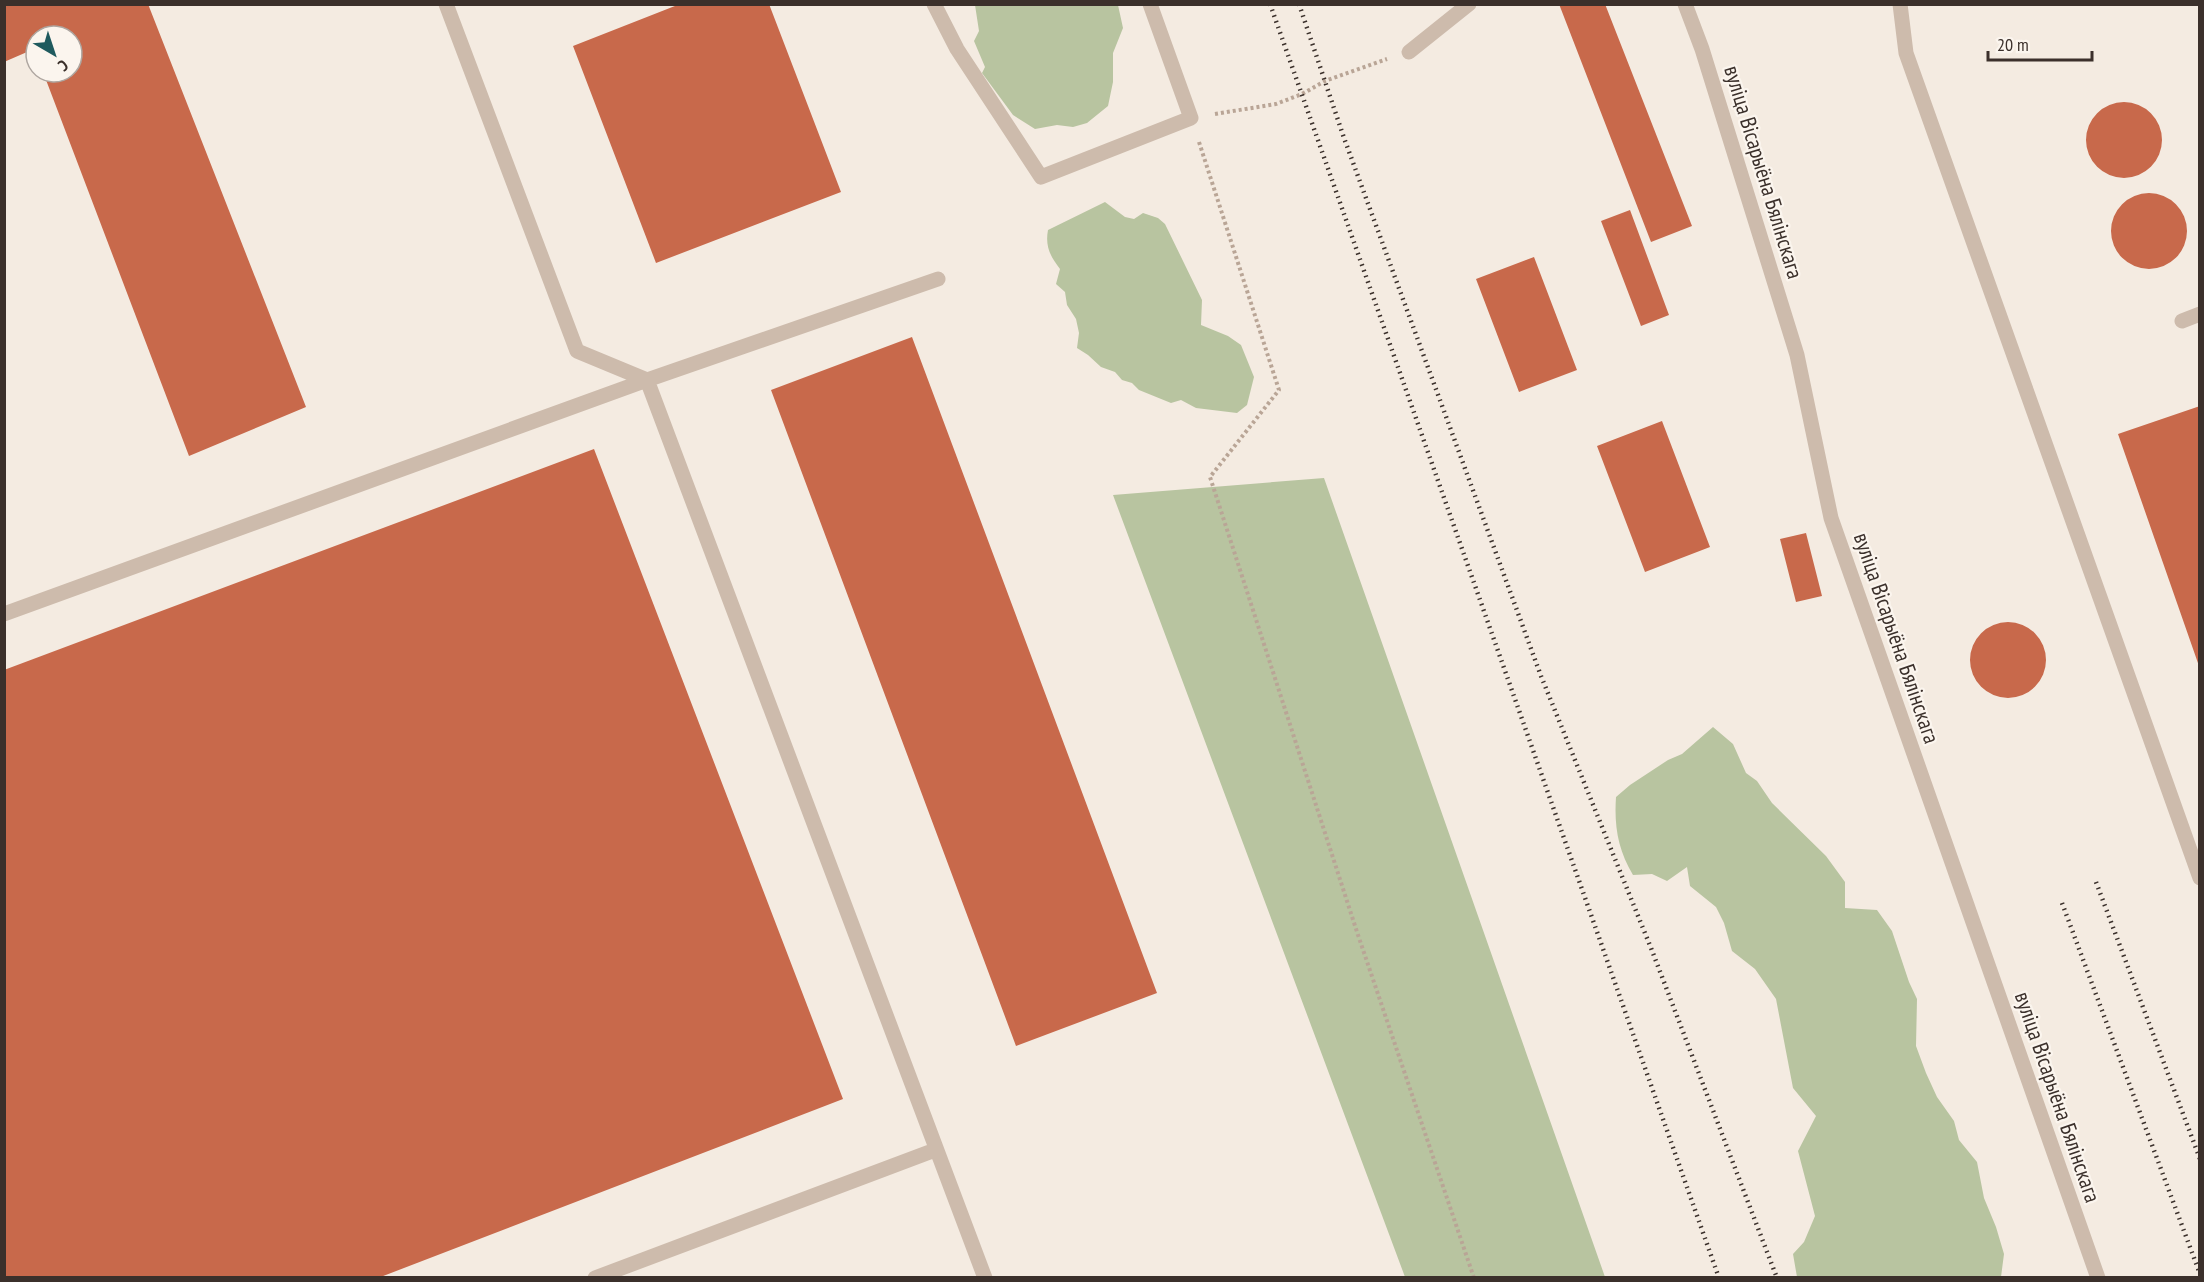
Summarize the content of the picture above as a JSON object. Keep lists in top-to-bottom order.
{
  "streets": {
    "street": ["вуліца Вісарыёна Бялінскага"]
  },
  "scale_bar": "20 m",
  "north": "bottom right"
}
